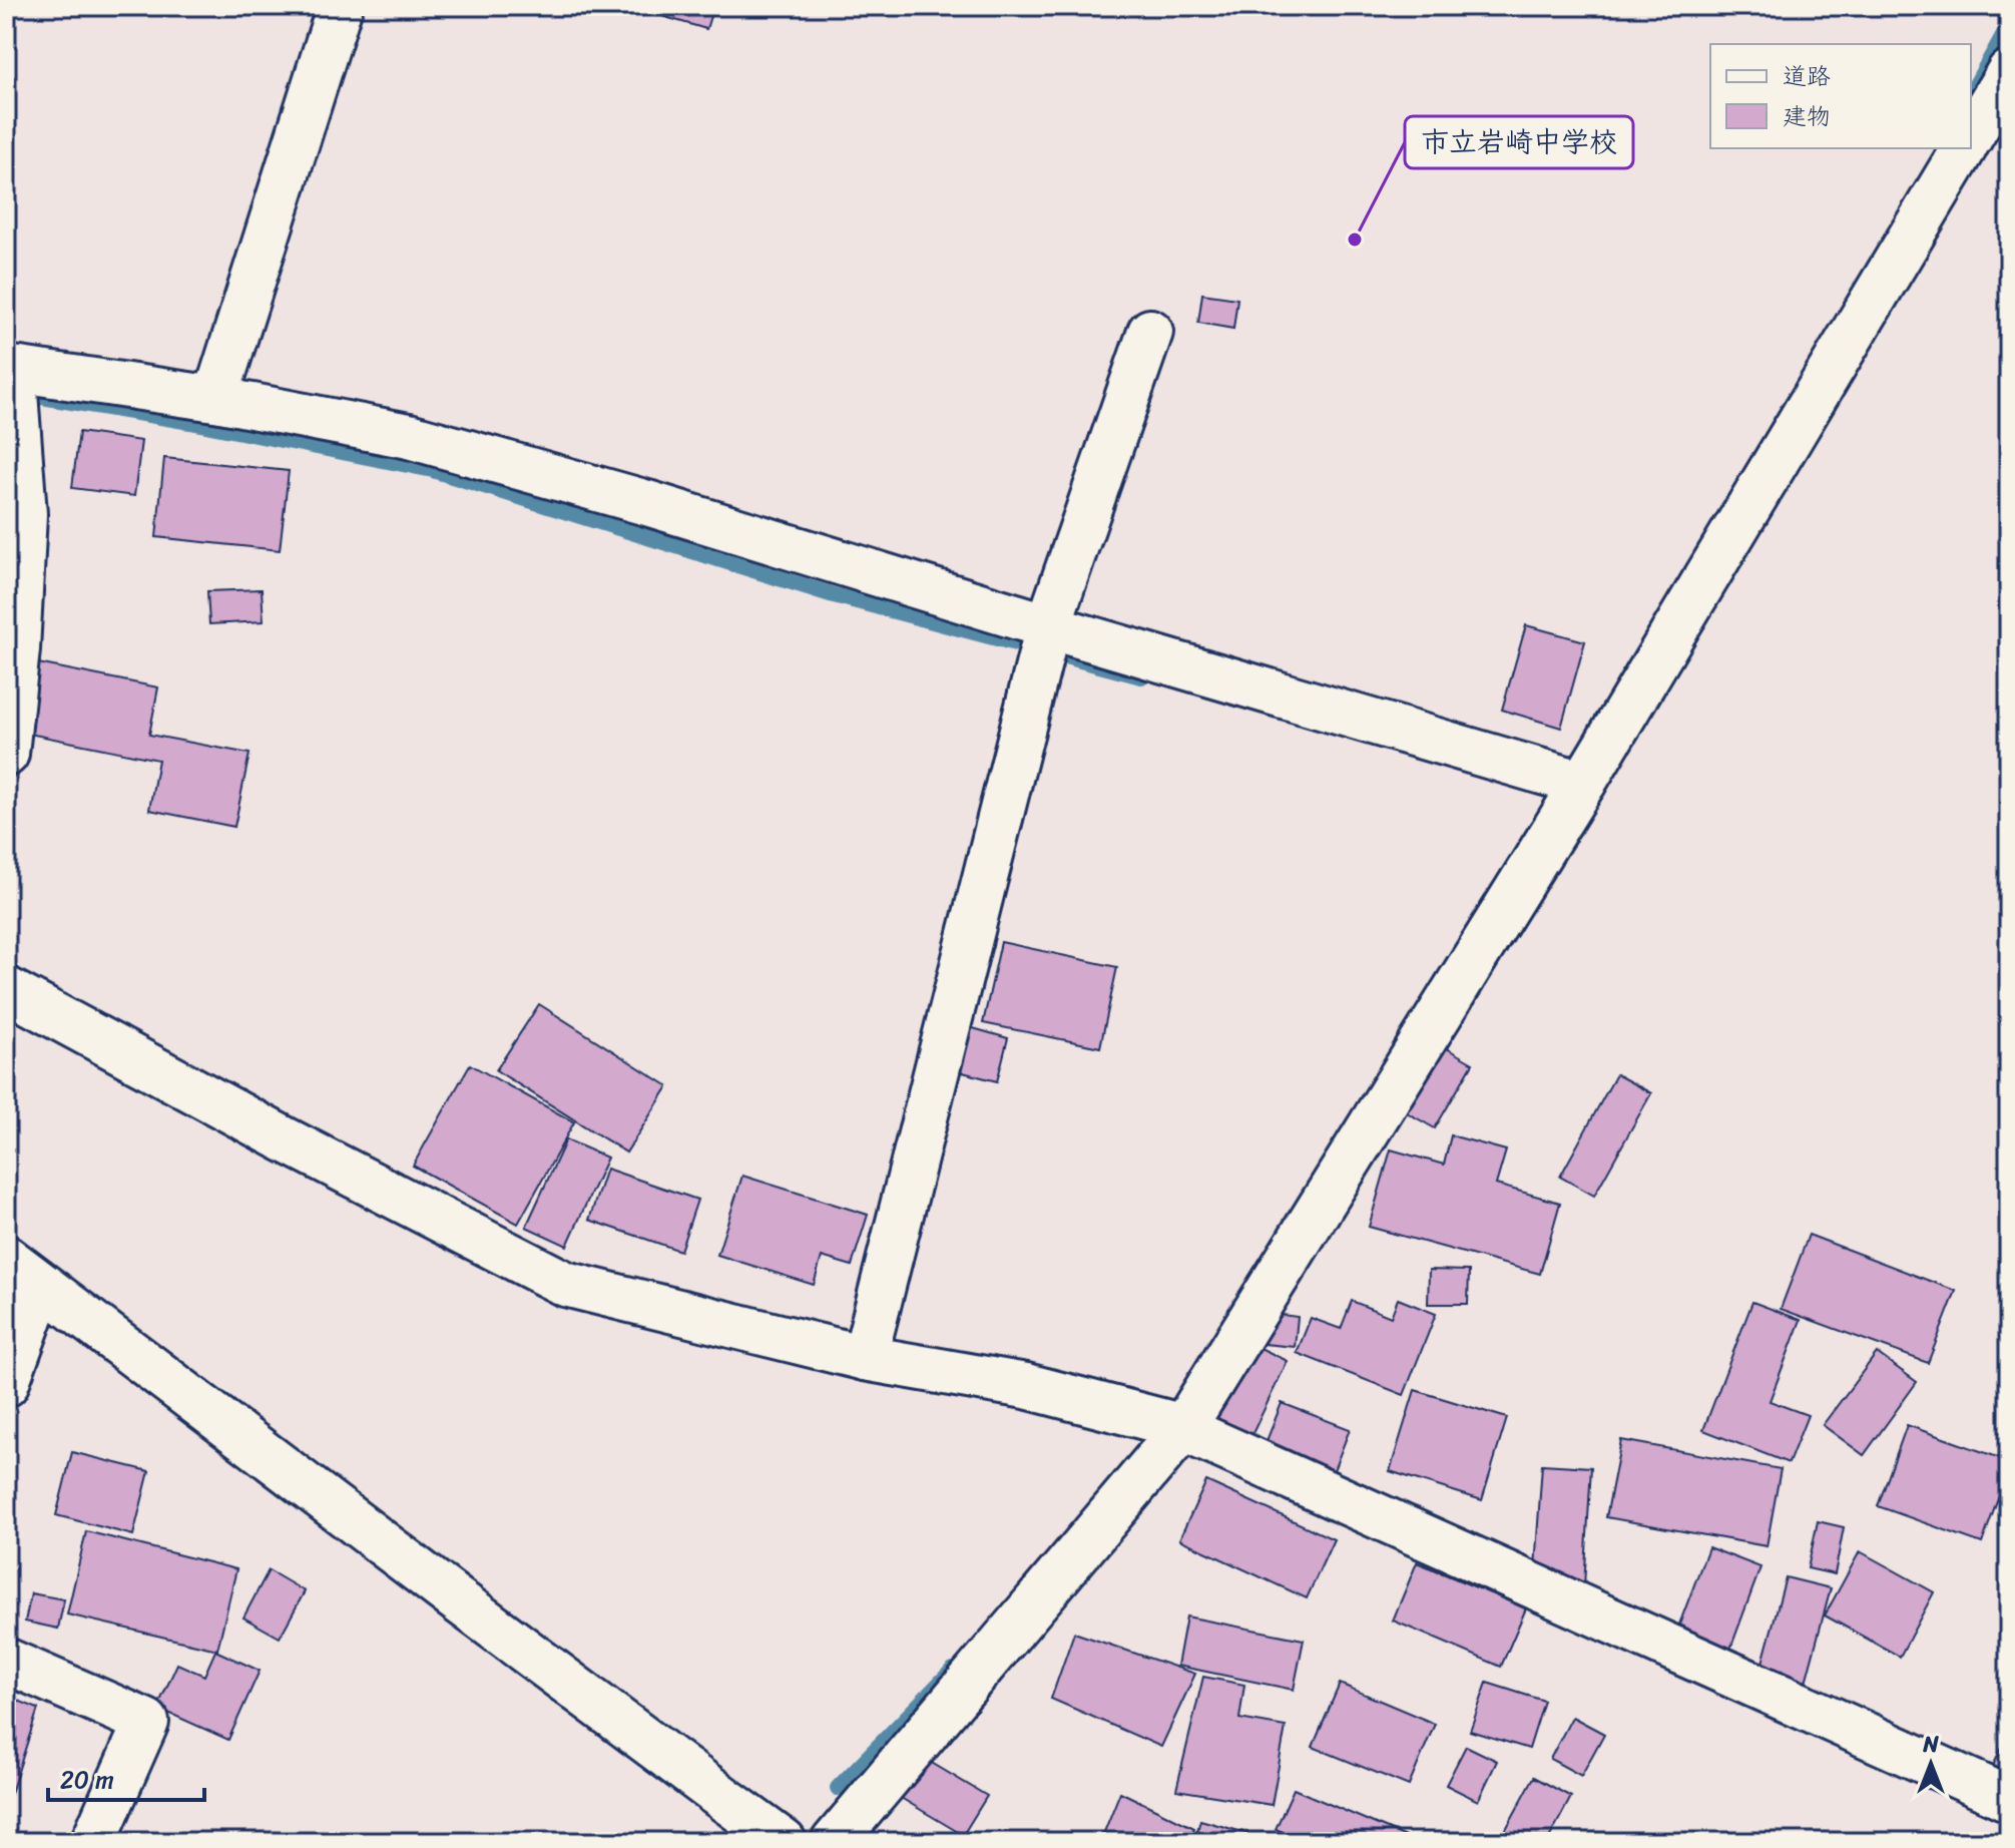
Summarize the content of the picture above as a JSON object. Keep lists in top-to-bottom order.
{
  "places": ["市立岩崎中学校"],
  "legend": ["道路", "建物"],
  "scale_bar": "20 m",
  "north": "top"
}
